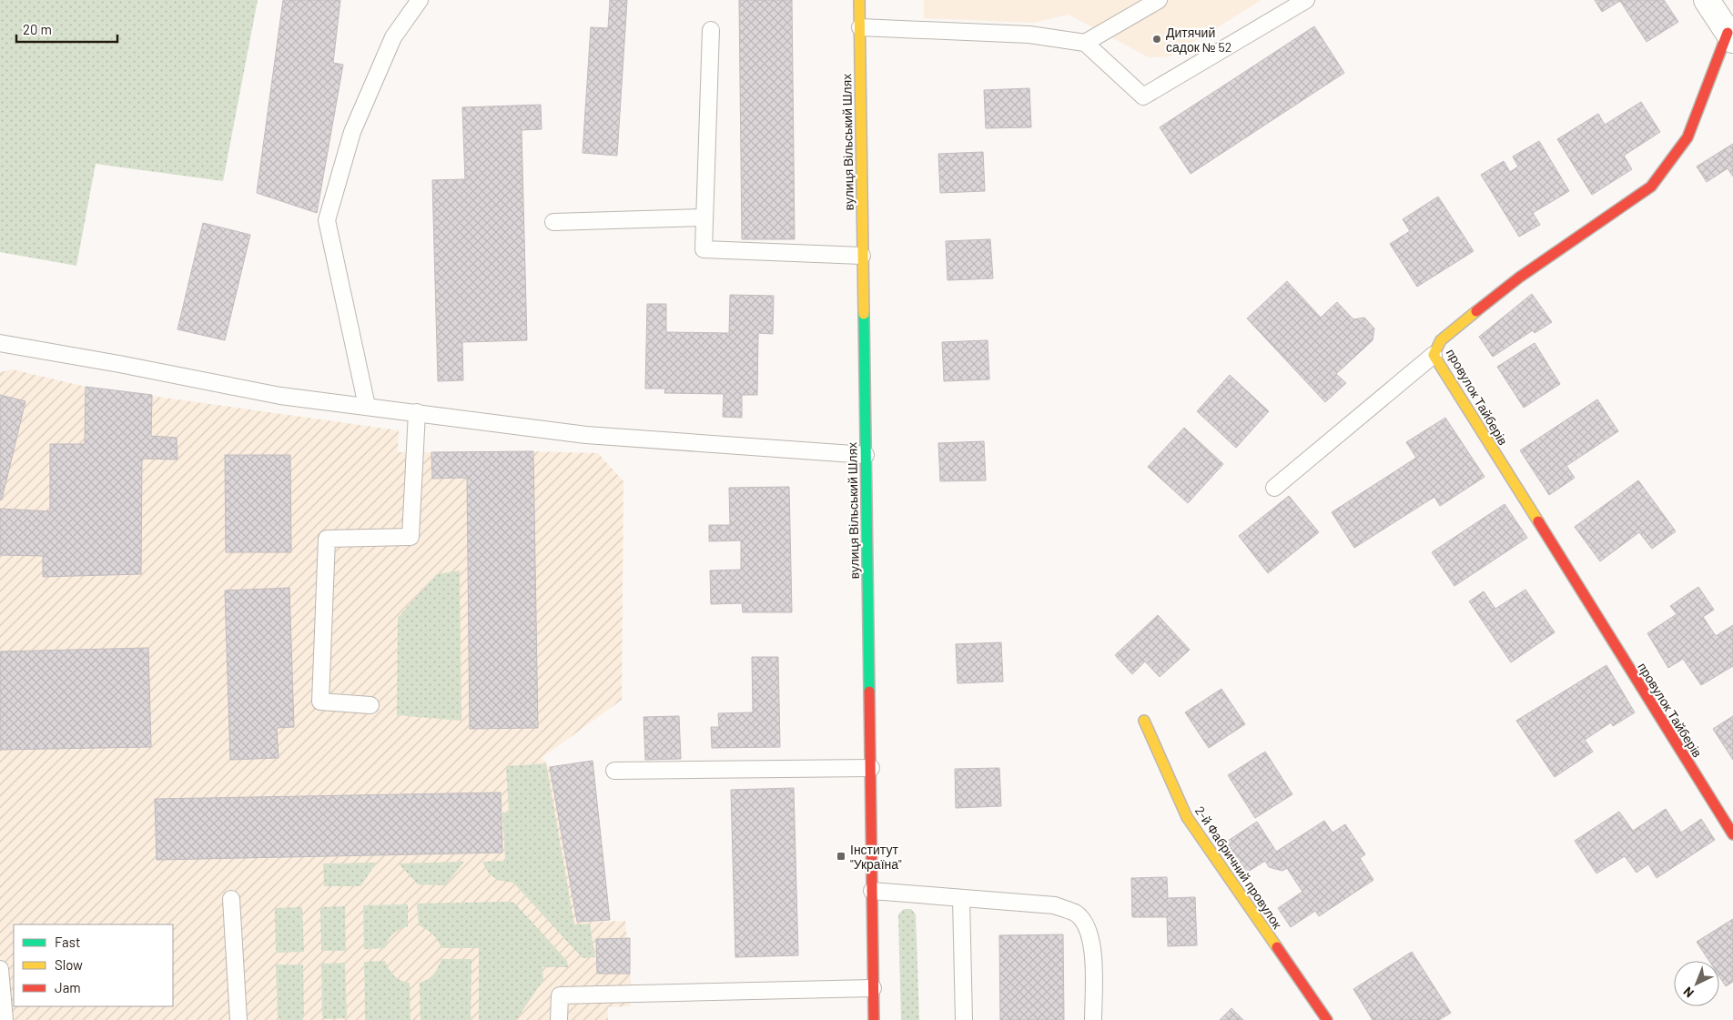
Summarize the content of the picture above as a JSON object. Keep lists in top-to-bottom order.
{
  "streets": {
    "street": ["вулиця Вільський Шлях", "провулок Тайберів", "2-й Фабричний провулок"]
  },
  "places": {
    "other": ["Дитячий садок № 52"],
    "transit": ["Інститут \"Україна\""]
  },
  "legend": ["Fast", "Slow", "Jam"],
  "scale_bar": "20 m",
  "north": "bottom left"
}
